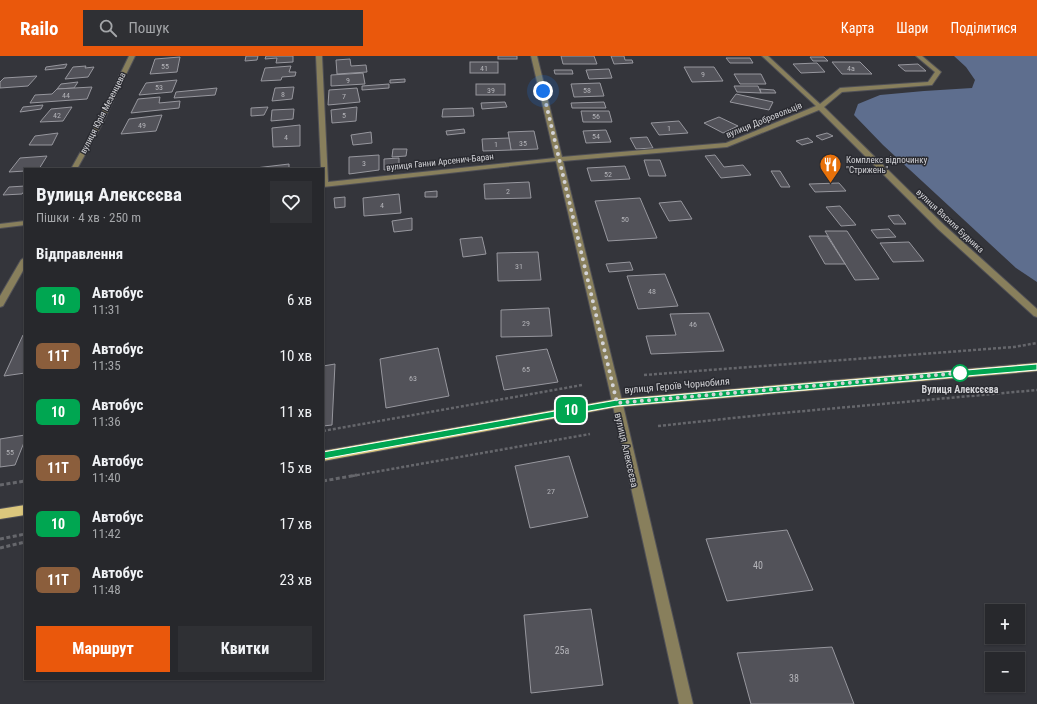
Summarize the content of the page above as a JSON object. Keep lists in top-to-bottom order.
{
  "streets": {
    "main road": ["вулиця Героїв Чорнобиля"],
    "street": [
      "вулиця Юрія Мезенцева",
      "вулиця Добровольців",
      "вулиця Ганни Арсенич-Баран",
      "вулиця Василя Будника",
      "вулиця Алексєєва"
    ]
  },
  "crossings": [
    ["вулиця Добровольців", "вулиця Ганни Арсенич-Баран"],
    ["вулиця Добровольців", "вулиця Василя Будника"],
    ["вулиця Добровольців", "вулиця Алексєєва"],
    ["вулиця Ганни Арсенич-Баран", "вулиця Алексєєва"],
    ["вулиця Героїв Чорнобиля", "вулиця Алексєєва"]
  ],
  "places": {
    "restaurant": ["Комплекс відпочинку \"Стрижень\""],
    "other": ["Вулиця Алексєєва"]
  },
  "lines": ["bus line 10"],
  "house_numbers": [
    "55",
    "41",
    "4а",
    "9",
    "9",
    "53",
    "39",
    "58",
    "8",
    "44",
    "7",
    "42",
    "5",
    "56",
    "49",
    "1",
    "54",
    "4",
    "35",
    "1",
    "3",
    "52",
    "2",
    "4",
    "50",
    "31",
    "48",
    "29",
    "46",
    "65",
    "63",
    "55",
    "27",
    "40",
    "25а",
    "38"
  ],
  "page": {
    "header": "Railo",
    "search": "Пошук",
    "nav": ["Карта", "Шари", "Поділитися"],
    "on_map": "10",
    "heading": [
      ["Вулиця Алексєєва", "Пішки · 4 хв · 250 m"],
      "Відправлення"
    ],
    "list": [
      {
        "mark": "10",
        "name": "Автобус",
        "note": "11:31",
        "value": "6 хв"
      },
      {
        "mark": "11Т",
        "name": "Автобус",
        "note": "11:35",
        "value": "10 хв"
      },
      {
        "mark": "10",
        "name": "Автобус",
        "note": "11:36",
        "value": "11 хв"
      },
      {
        "mark": "11Т",
        "name": "Автобус",
        "note": "11:40",
        "value": "15 хв"
      },
      {
        "mark": "10",
        "name": "Автобус",
        "note": "11:42",
        "value": "17 хв"
      },
      {
        "mark": "11Т",
        "name": "Автобус",
        "note": "11:48",
        "value": "23 хв"
      }
    ],
    "map_buttons": ["+", "−"],
    "buttons": ["Маршрут", "Квитки"]
  }
}
